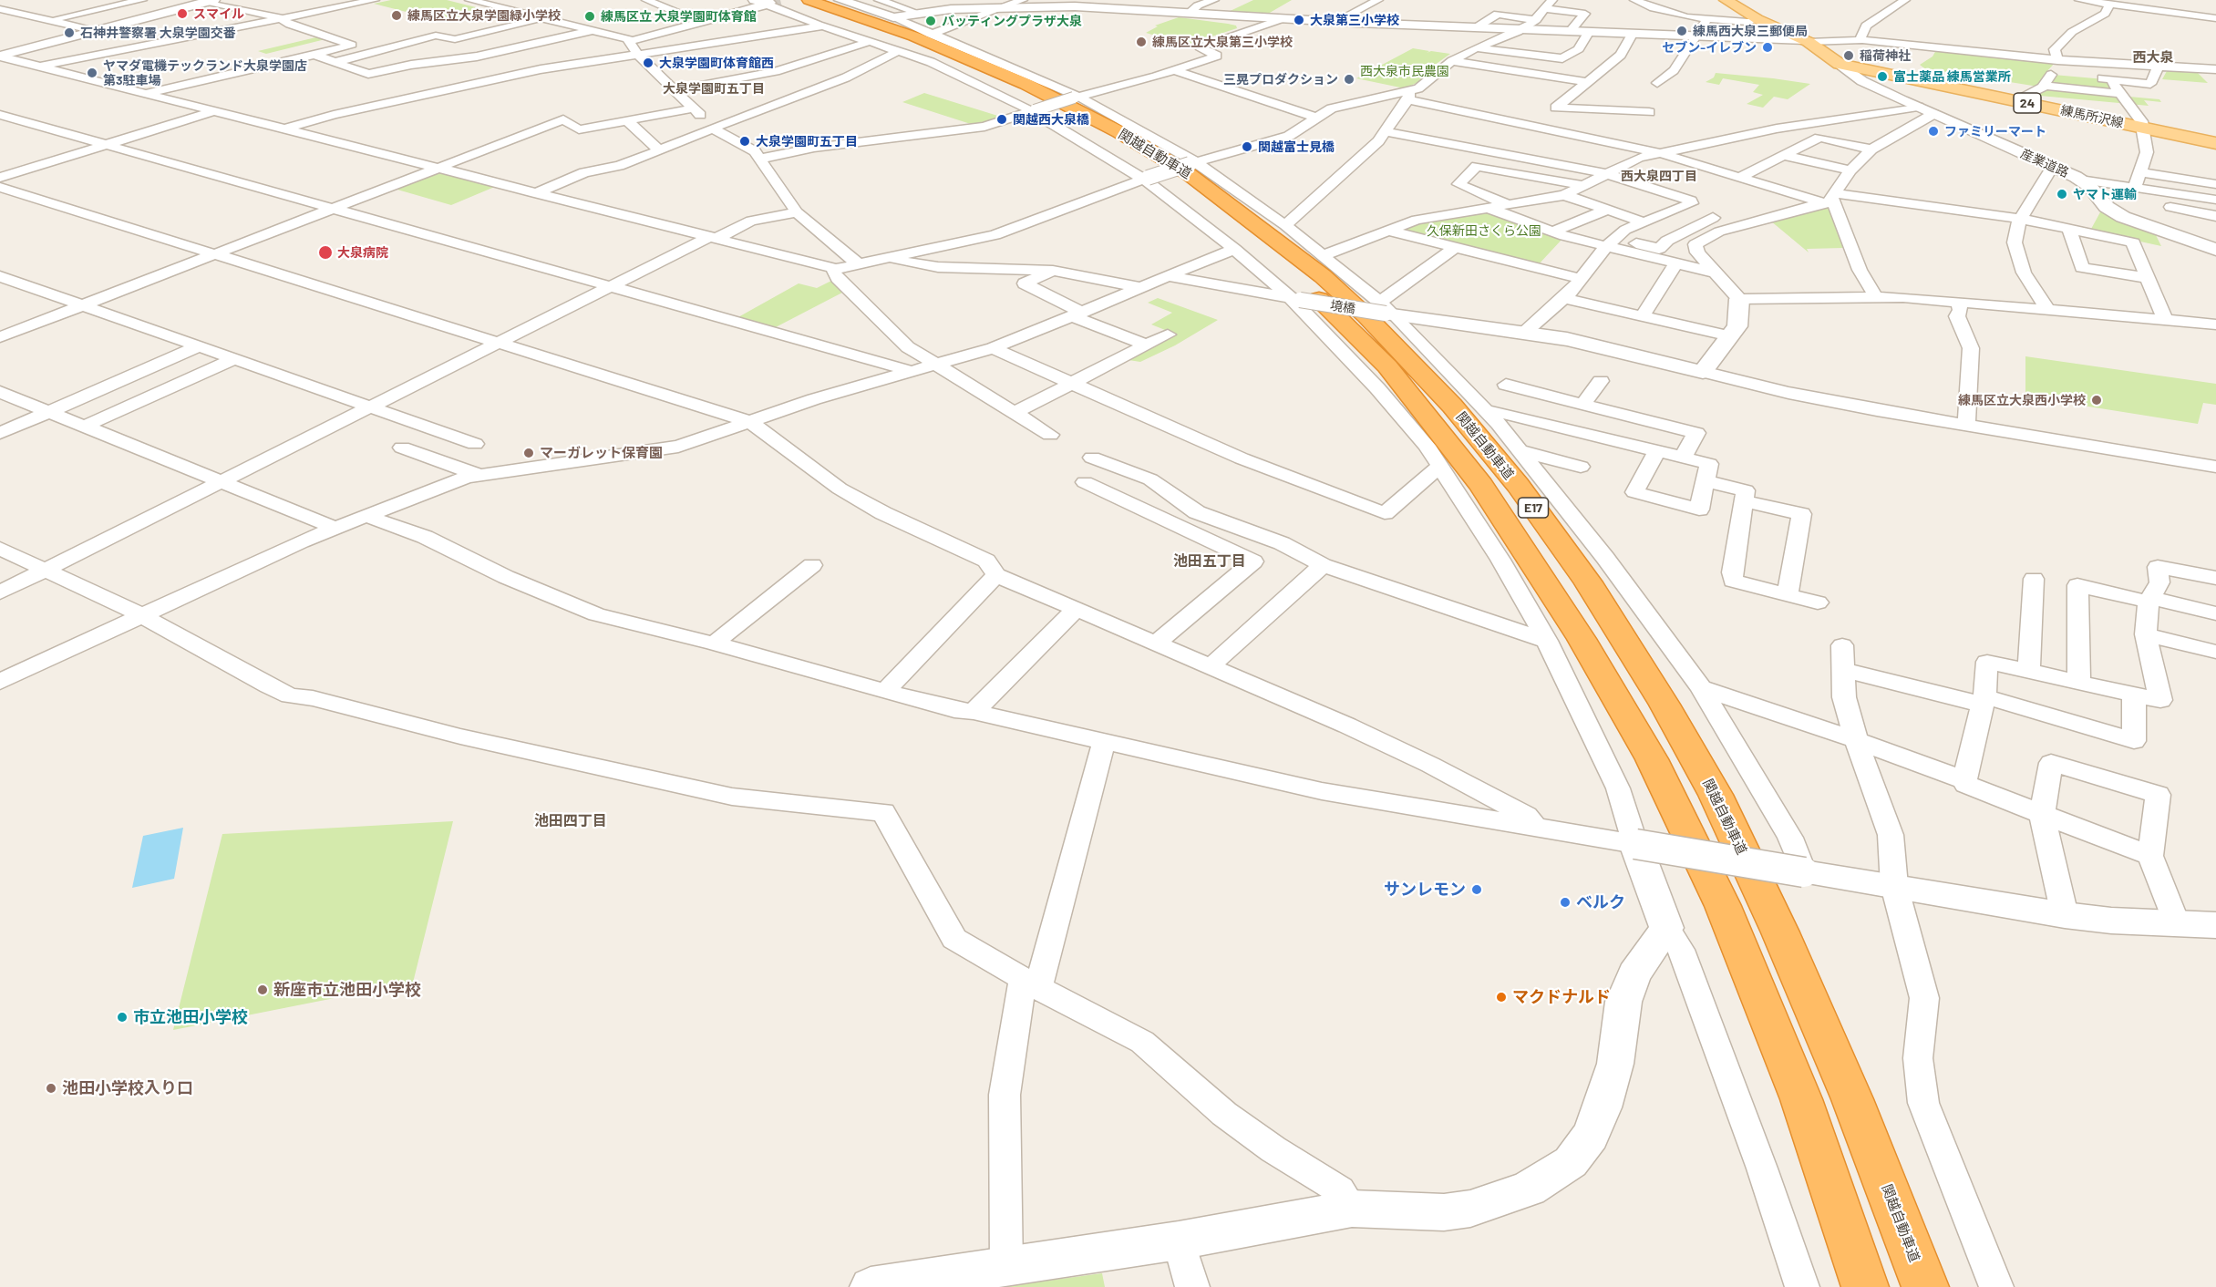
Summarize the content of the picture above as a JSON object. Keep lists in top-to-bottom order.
{
  "streets": {
    "highway": ["関越自動車道", "E17"],
    "main road": ["24", "練馬所沢線"],
    "street": ["産業道路", "境橋"]
  },
  "crossings": [
    ["練馬所沢線", "産業道路"]
  ],
  "districts": [
    "西大泉",
    "大泉学園町五丁目",
    "西大泉四丁目",
    "池田五丁目",
    "池田四丁目"
  ],
  "parks": ["西大泉市民農園", "久保新田さくら公園"],
  "places": [
    "スマイル",
    "練馬区立大泉学園緑小学校",
    "練馬区立 大泉学園町体育館",
    "大泉第三小学校",
    "バッティングプラザ大泉",
    "練馬西大泉三郵便局",
    "石神井警察署 大泉学園交番",
    "練馬区立大泉第三小学校",
    "セブン-イレブン",
    "稲荷神社",
    "大泉学園町体育館西",
    "ヤマダ電機テックランド大泉学園店 第3駐車場",
    "富士薬品 練馬営業所",
    "三晃プロダクション",
    "関越西大泉橋",
    "ファミリーマート",
    "大泉学園町五丁目",
    "関越富士見橋",
    "ヤマト運輸",
    "大泉病院",
    "練馬区立大泉西小学校",
    "マーガレット保育園",
    "サンレモン",
    "ベルク",
    "新座市立池田小学校",
    "マクドナルド",
    "市立池田小学校",
    "池田小学校入り口"
  ]
}
